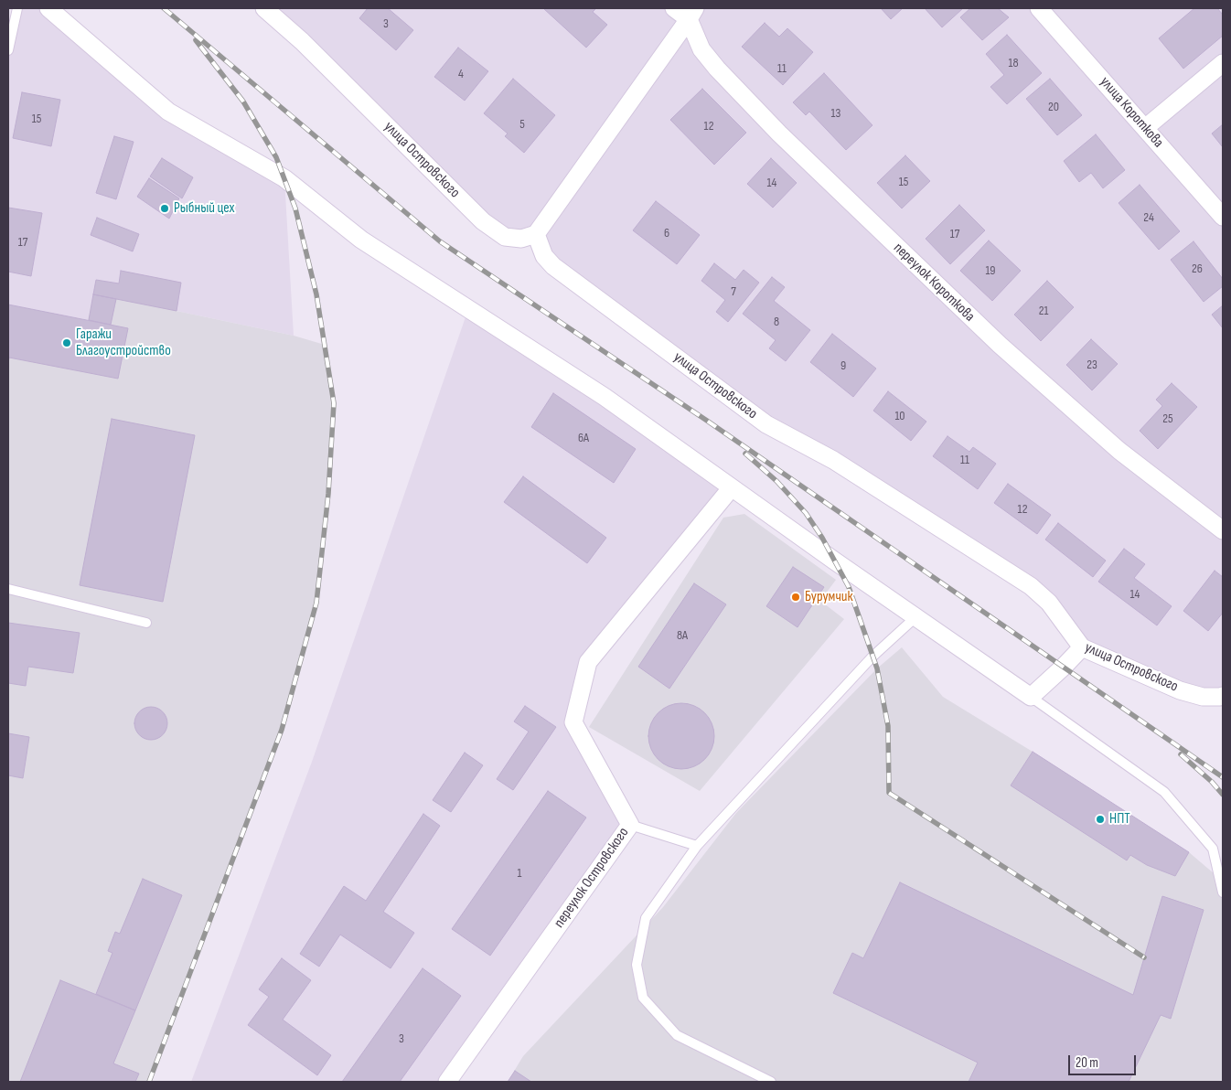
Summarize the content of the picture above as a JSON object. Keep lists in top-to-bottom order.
{
  "streets": {
    "street": [
      "улица Короткова",
      "улица Островского",
      "переулок Короткова",
      "переулок Островского"
    ]
  },
  "places": [
    "Рыбный цех",
    "Гаражи Благоустройство",
    "Бурумчик",
    "НПТ"
  ],
  "house_numbers": [
    "3",
    "18",
    "11",
    "4",
    "20",
    "13",
    "15",
    "5",
    "12",
    "15",
    "14",
    "24",
    "6",
    "17",
    "17",
    "26",
    "19",
    "7",
    "21",
    "8",
    "23",
    "9",
    "10",
    "25",
    "6А",
    "11",
    "12",
    "14",
    "8А",
    "1",
    "3"
  ],
  "scale_bar": "20 m"
}
